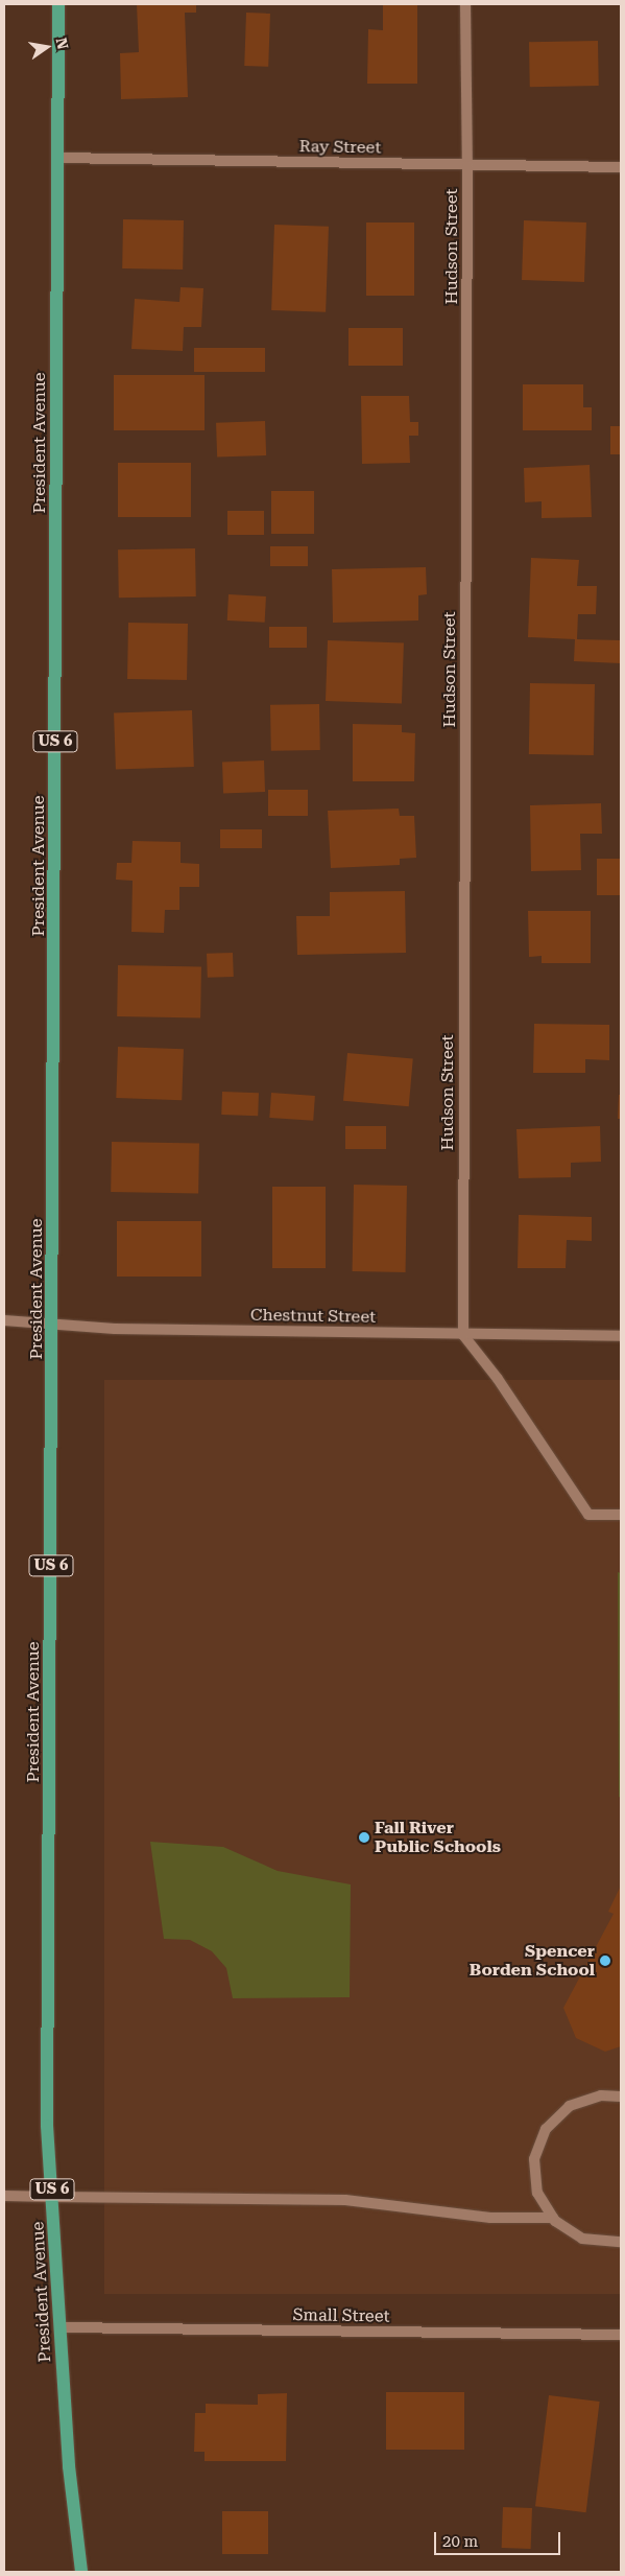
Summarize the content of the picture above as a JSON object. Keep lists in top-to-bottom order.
{
  "streets": {
    "main road": ["President Avenue", "US 6"],
    "street": [
      "Ray Street",
      "Hudson Street",
      "Chestnut Street",
      "Small Street"
    ]
  },
  "crossings": [
    ["Ray Street", "Hudson Street"],
    ["Ray Street", "President Avenue"],
    ["Hudson Street", "Chestnut Street"],
    ["President Avenue", "Chestnut Street"],
    ["President Avenue", "Small Street"]
  ],
  "places": ["Fall River Public Schools", "Spencer Borden School"],
  "scale_bar": "20 m",
  "north": "right"
}
